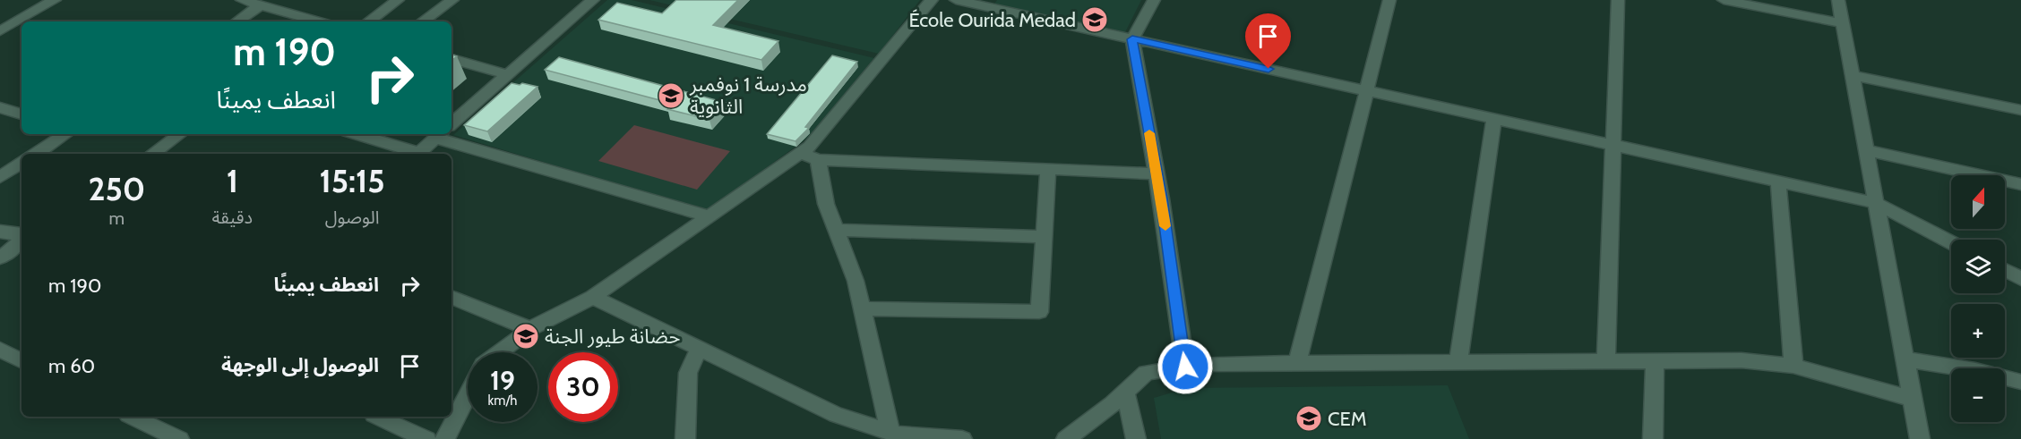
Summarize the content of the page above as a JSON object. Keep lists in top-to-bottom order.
{
  "places": {
    "school or university": [
      "École Ourida Medad",
      "مدرسة 1 نوفمبر الثانوية",
      "حضانة طيور الجنة",
      "CEM"
    ]
  },
  "north": "top",
  "page": {
    "turn": ["190 m", "انعطف يمينًا"],
    "eta": [
      "15:15",
      "الوصول",
      "1",
      "دقيقة",
      "250",
      "m"
    ],
    "map_buttons": ["+", "−"],
    "list": [
      {
        "name": "انعطف يمينًا",
        "value": "190 m"
      },
      {
        "name": "الوصول إلى الوجهة",
        "value": "60 m"
      }
    ],
    "speed": "19 km/h",
    "limit": "30"
  }
}
